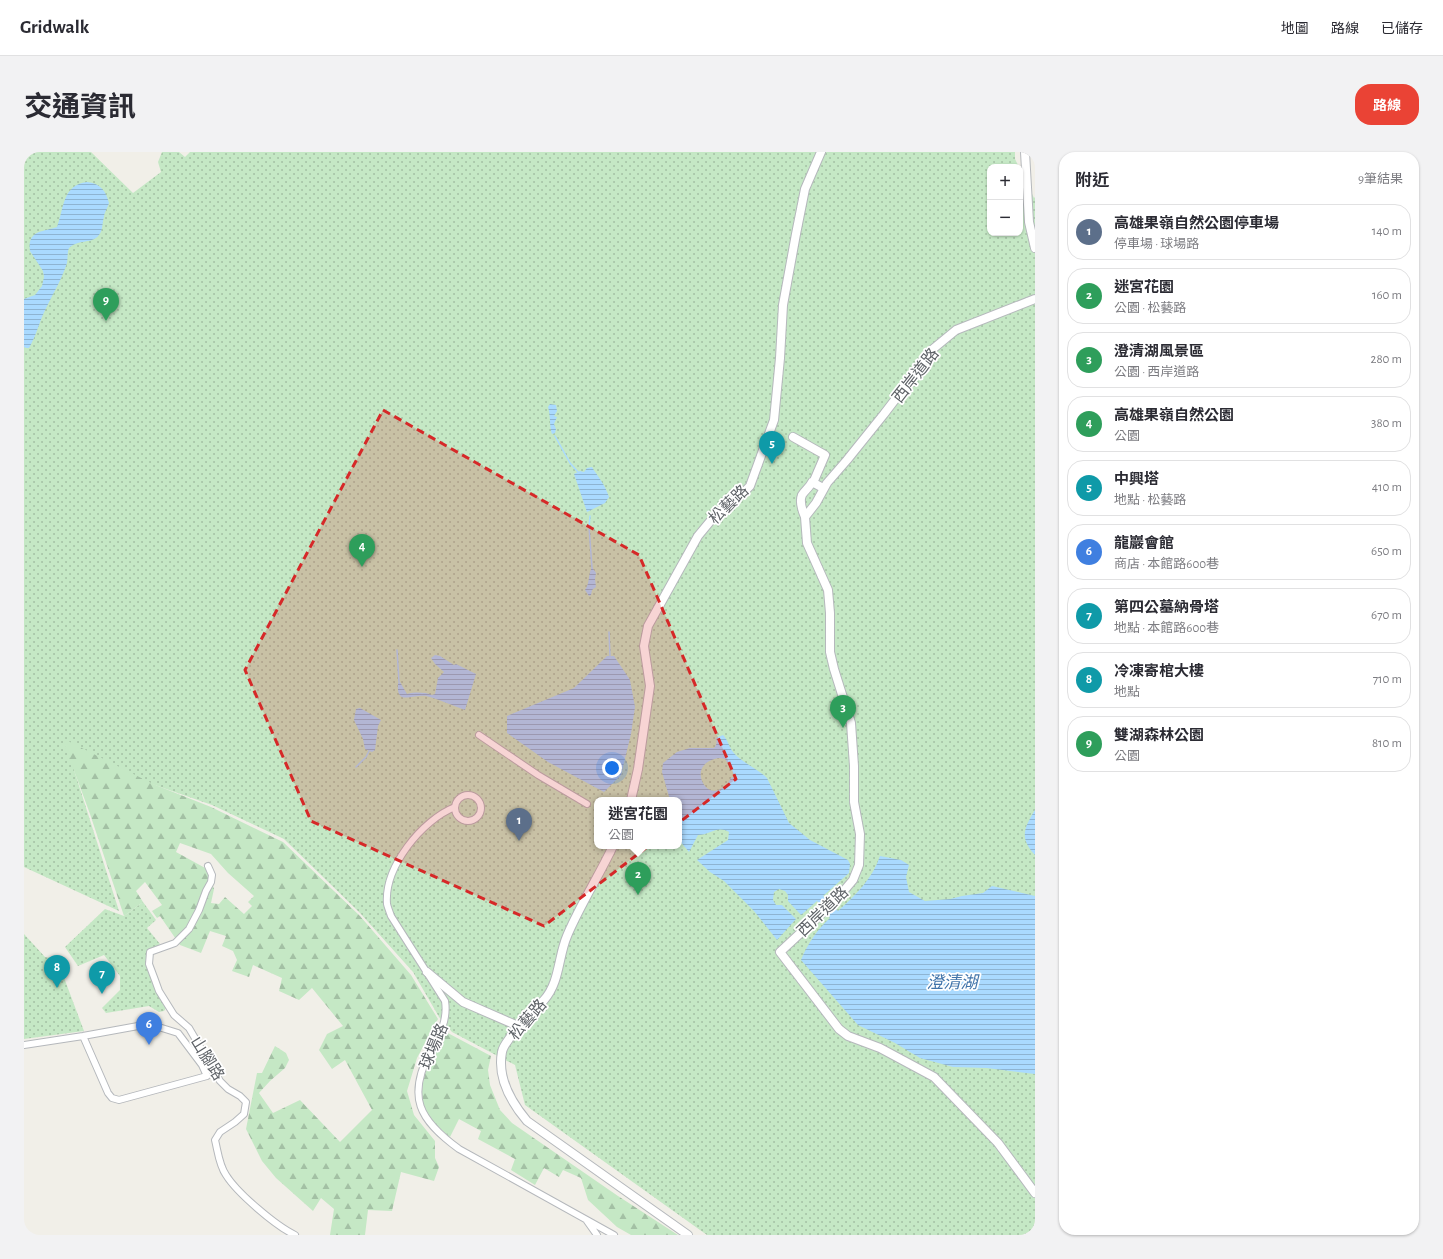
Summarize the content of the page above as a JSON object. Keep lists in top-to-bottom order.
{
  "streets": {
    "street": [
      "西岸道路",
      "松藝路",
      "球場路",
      "山腳路"
    ]
  },
  "water": ["澄清湖"],
  "page": {
    "header": "Gridwalk",
    "nav": ["地圖", "路線", "已儲存"],
    "title": "交通資訊",
    "buttons": "路線",
    "heading": ["附近", "9筆結果"],
    "map_buttons": ["+", "−"],
    "list": [
      {
        "mark": "1",
        "name": "高雄果嶺自然公園停車場",
        "note": "停車場 · 球場路",
        "value": "140 m"
      },
      {
        "mark": "2",
        "name": "迷宮花園",
        "note": "公園 · 松藝路",
        "value": "160 m"
      },
      {
        "mark": "3",
        "name": "澄清湖風景區",
        "note": "公園 · 西岸道路",
        "value": "280 m"
      },
      {
        "mark": "4",
        "name": "高雄果嶺自然公園",
        "note": "公園",
        "value": "380 m"
      },
      {
        "mark": "5",
        "name": "中興塔",
        "note": "地點 · 松藝路",
        "value": "410 m"
      },
      {
        "mark": "6",
        "name": "龍巖會館",
        "note": "商店 · 本館路600巷",
        "value": "650 m"
      },
      {
        "mark": "7",
        "name": "第四公墓納骨塔",
        "note": "地點 · 本館路600巷",
        "value": "670 m"
      },
      {
        "mark": "8",
        "name": "冷凍寄棺大樓",
        "note": "地點",
        "value": "710 m"
      },
      {
        "mark": "9",
        "name": "雙湖森林公園",
        "note": "公園",
        "value": "810 m"
      }
    ],
    "pins": [
      "9",
      "5",
      "4",
      "3",
      "1",
      "2",
      "8",
      "7",
      "6"
    ],
    "popup": ["迷宮花園", "公園"]
  }
}
